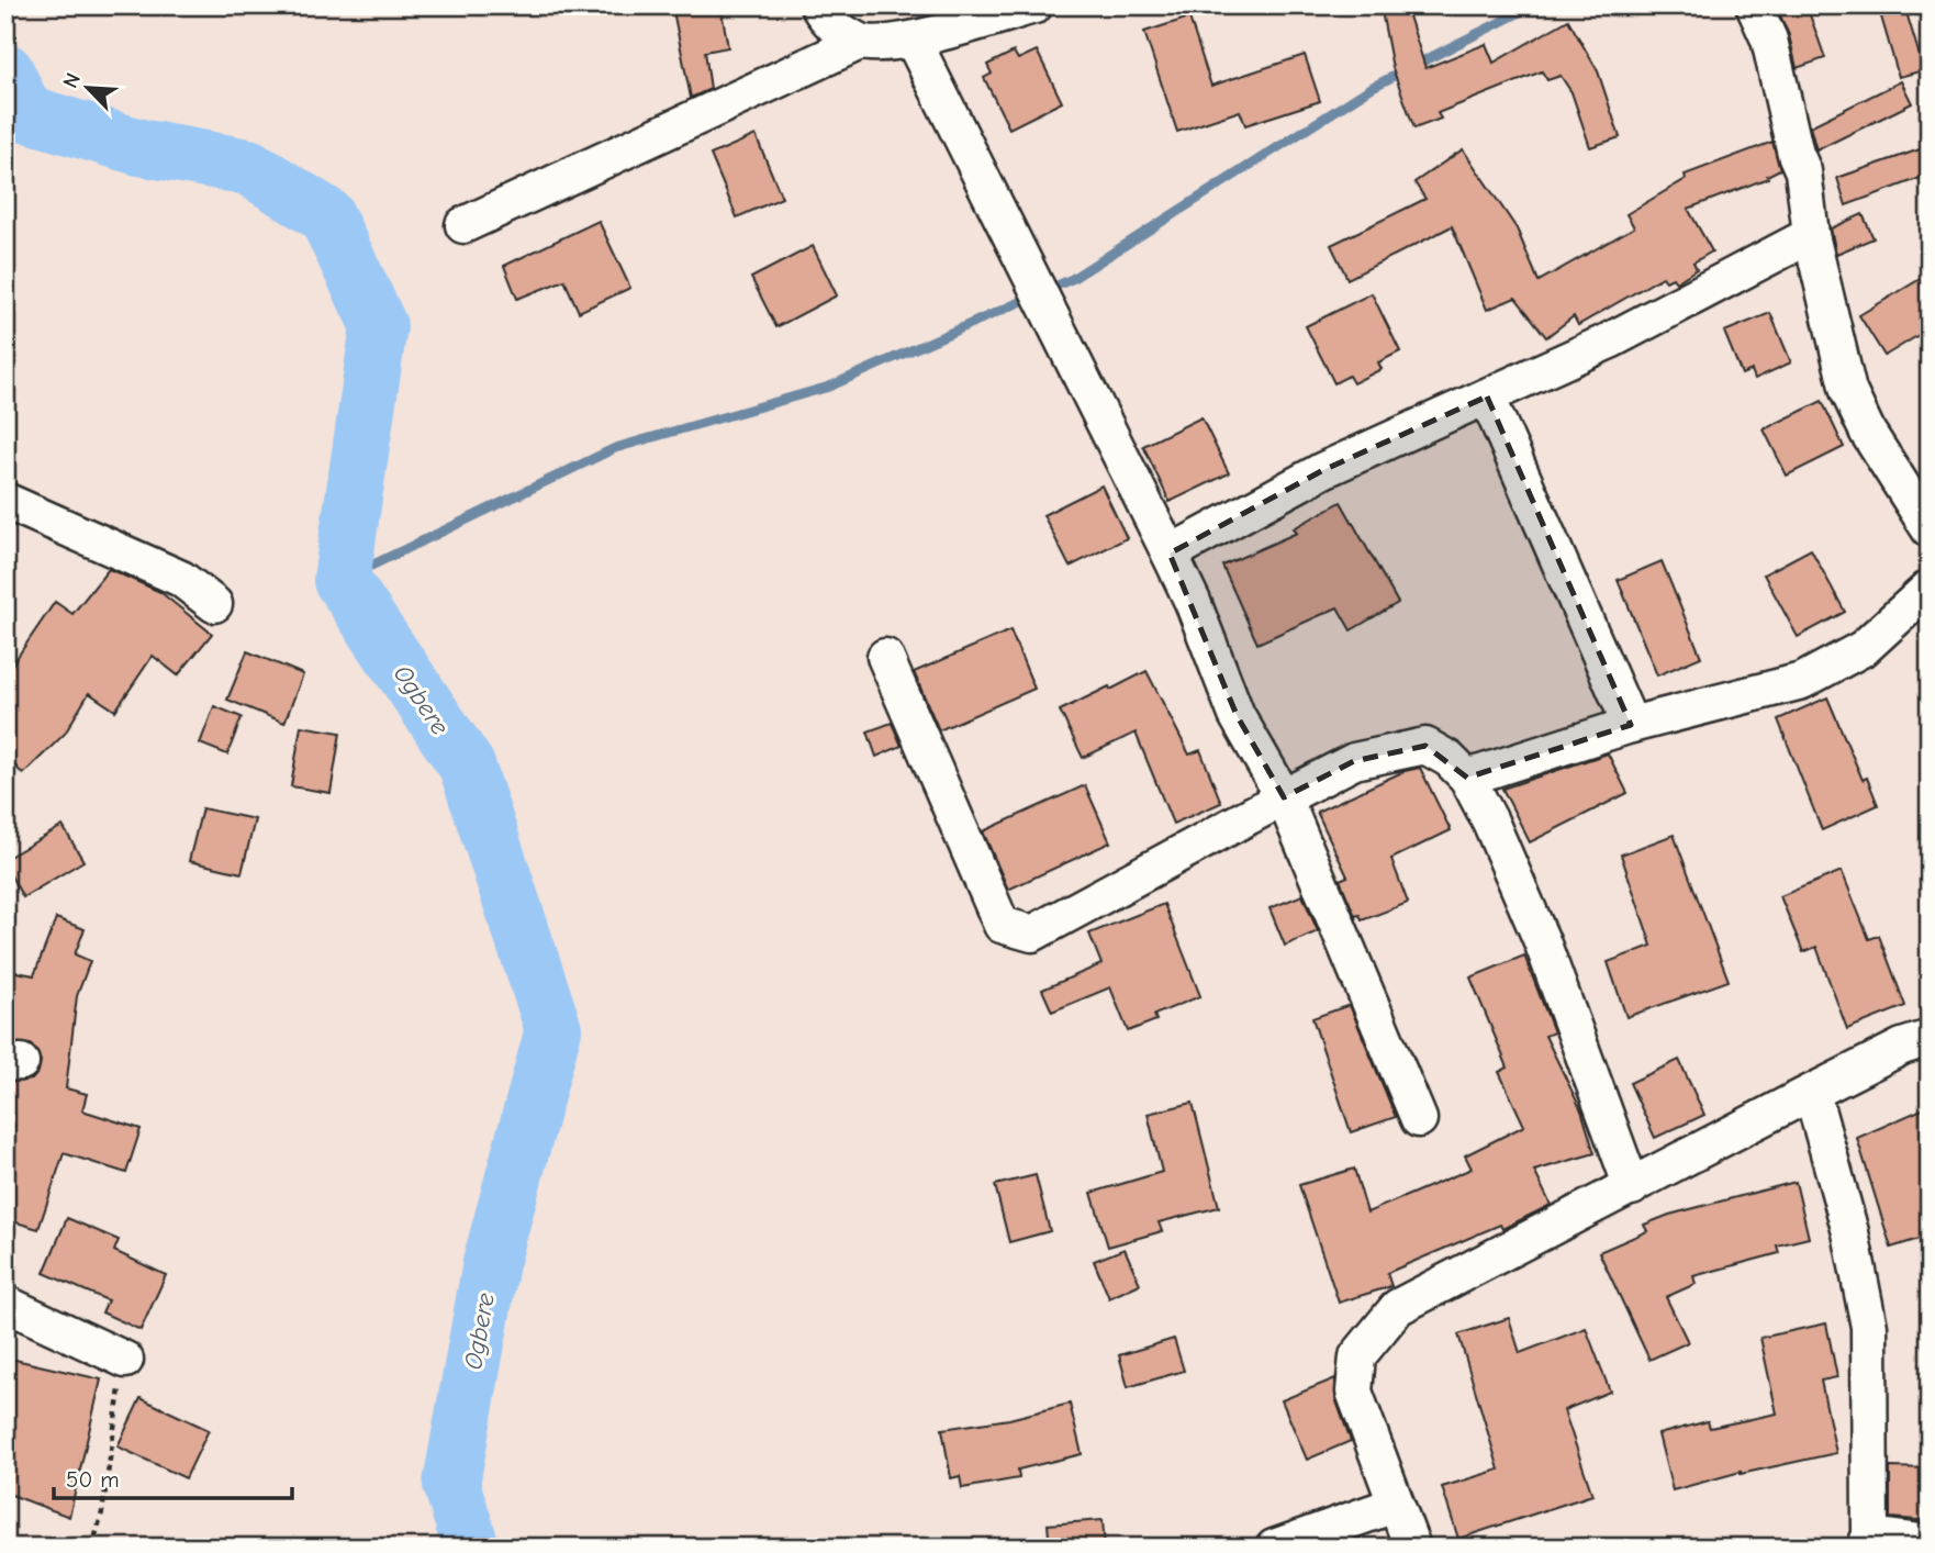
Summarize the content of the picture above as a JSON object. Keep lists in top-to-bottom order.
{
  "water": ["Ogbere"],
  "scale_bar": "50 m",
  "north": "top left"
}
